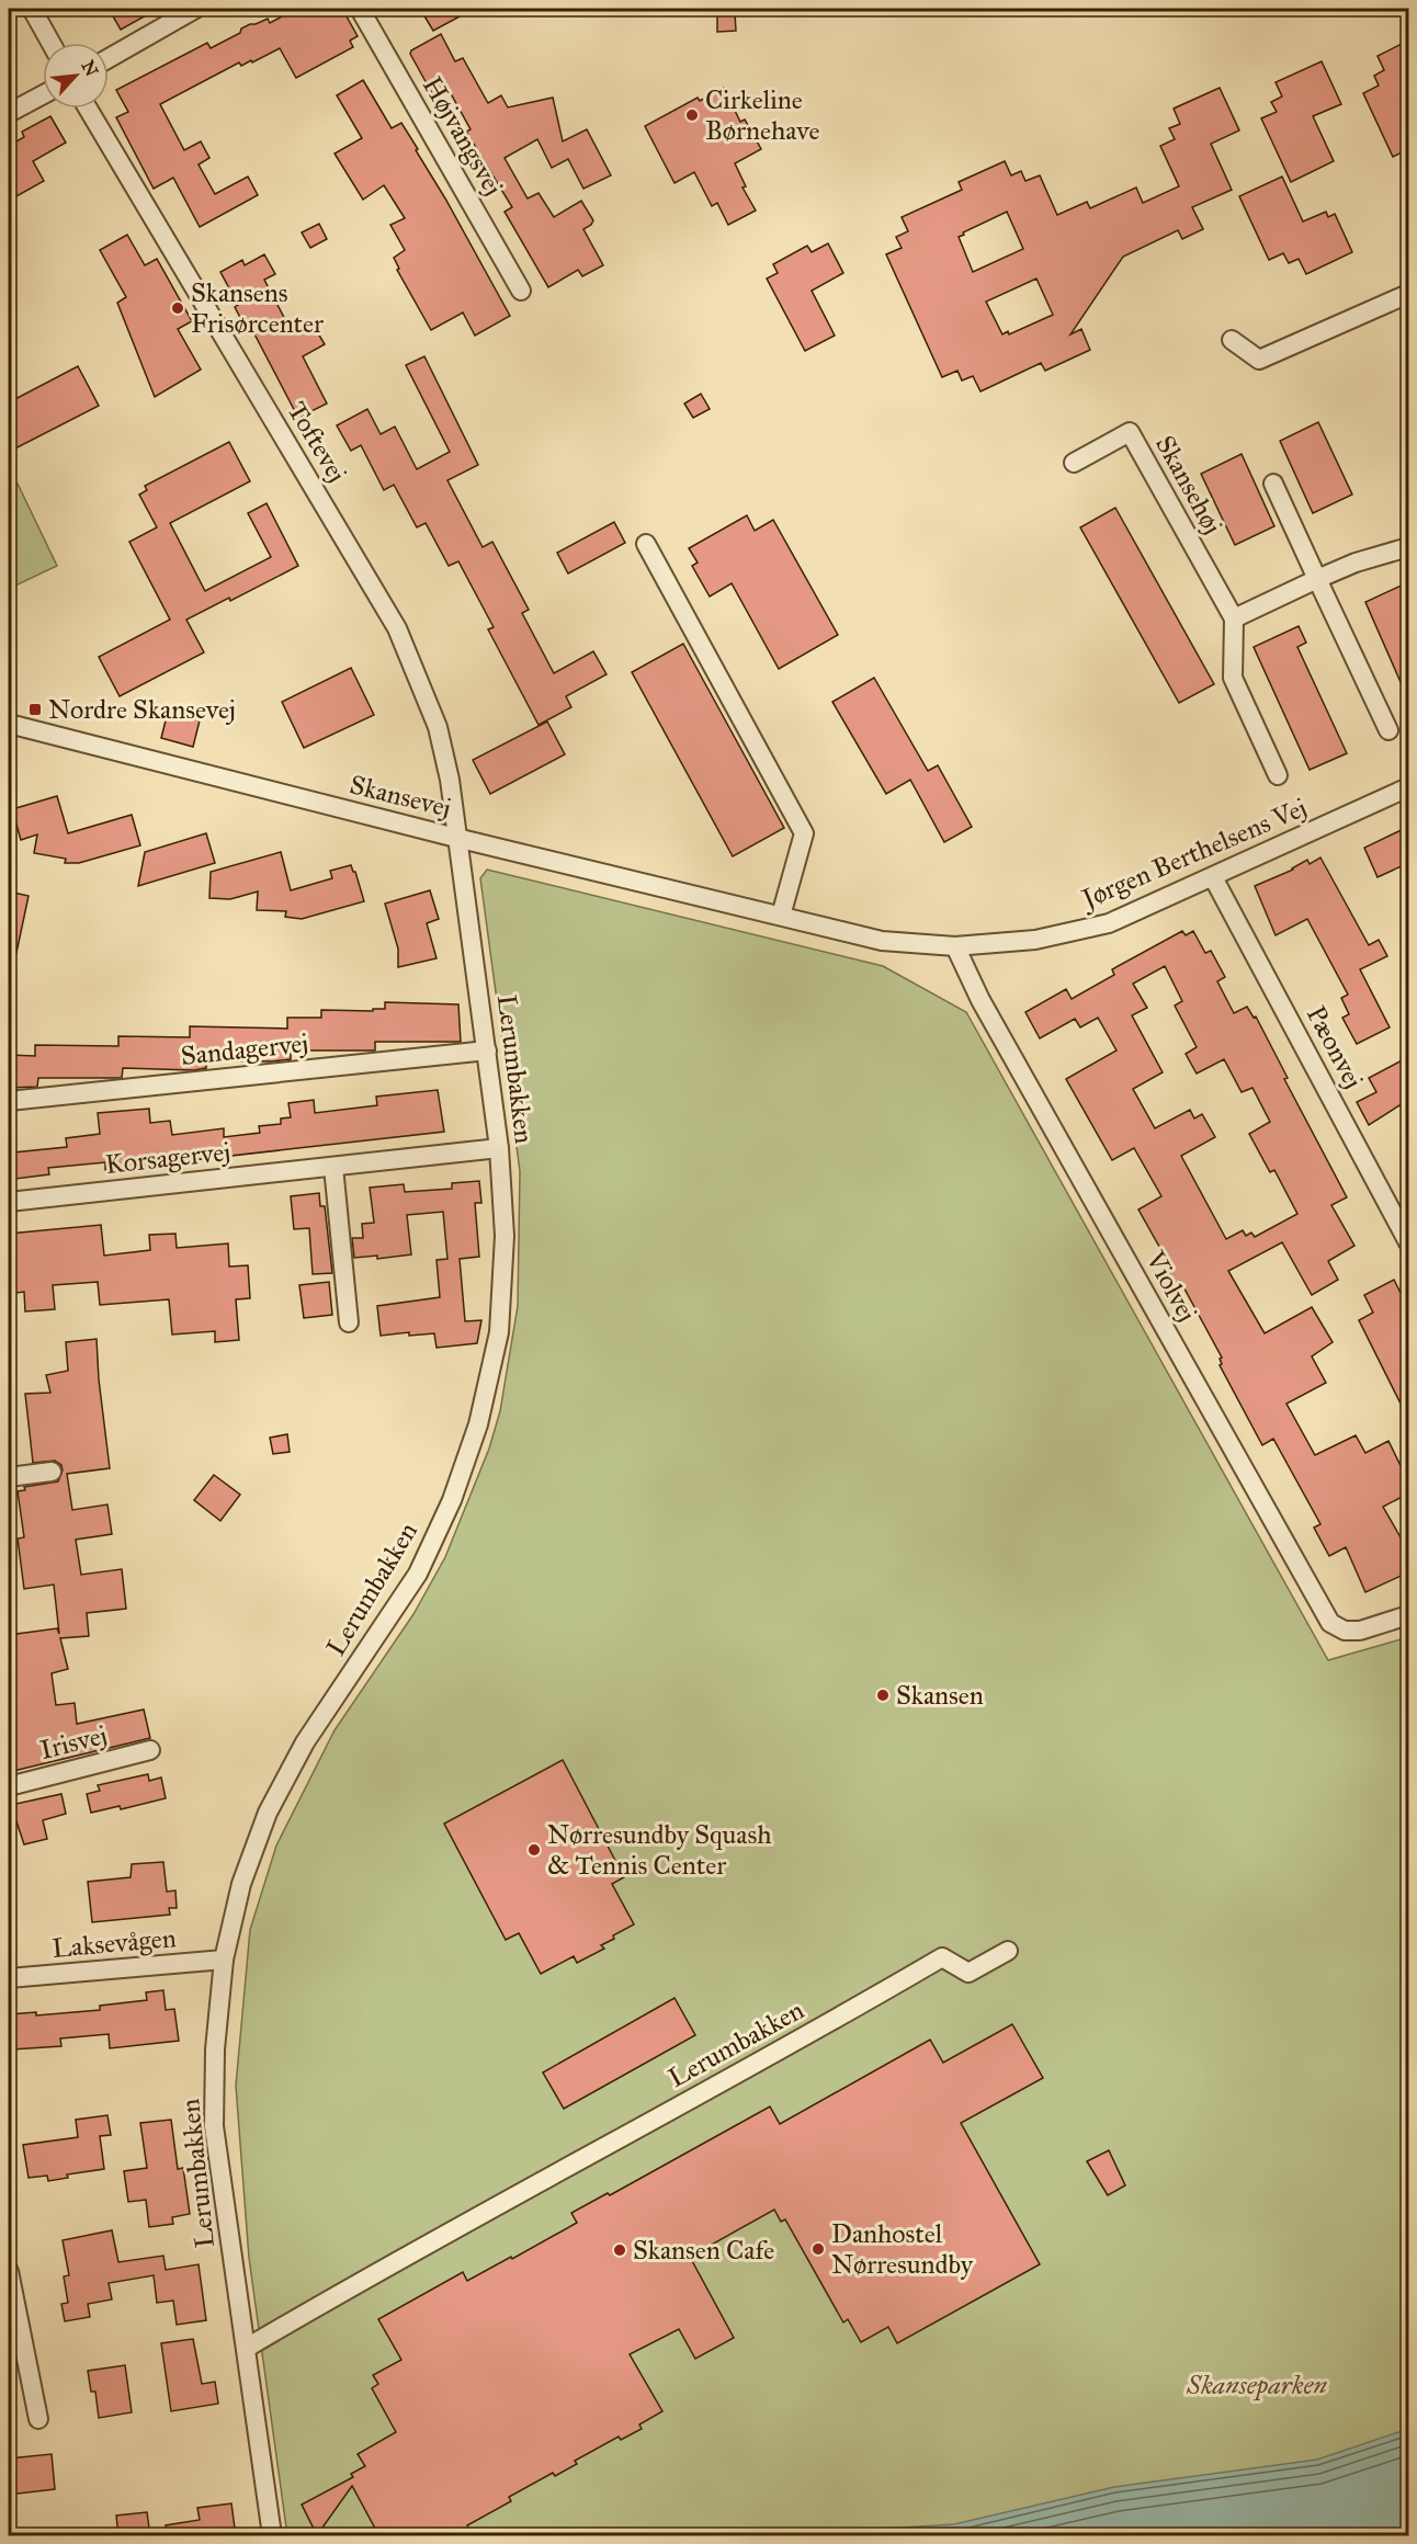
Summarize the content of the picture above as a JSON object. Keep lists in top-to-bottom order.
{
  "streets": {
    "street": [
      "Højvangsvej",
      "Toftevej",
      "Skansehøj",
      "Skansevej",
      "Jørgen Berthelsens Vej",
      "Pæonvej",
      "Sandagervej",
      "Lerumbakken",
      "Korsagervej",
      "Violvej",
      "Irisvej",
      "Laksevågen"
    ]
  },
  "crossings": [
    ["Toftevej", "Skansevej"],
    ["Toftevej", "Lerumbakken"],
    ["Skansevej", "Jørgen Berthelsens Vej"],
    ["Skansevej", "Lerumbakken"],
    ["Skansevej", "Violvej"],
    ["Jørgen Berthelsens Vej", "Pæonvej"],
    ["Jørgen Berthelsens Vej", "Violvej"],
    ["Sandagervej", "Lerumbakken"],
    ["Lerumbakken", "Korsagervej"],
    ["Lerumbakken", "Laksevågen"]
  ],
  "parks": ["Skanseparken"],
  "places": {
    "other": [
      "Cirkeline Børnehave",
      "Skansens Frisørcenter",
      "Skansen",
      "Nørresundby Squash & Tennis Center",
      "Danhostel Nørresundby",
      "Skansen Cafe"
    ],
    "transit": ["Nordre Skansevej"]
  },
  "north": "top right"
}
